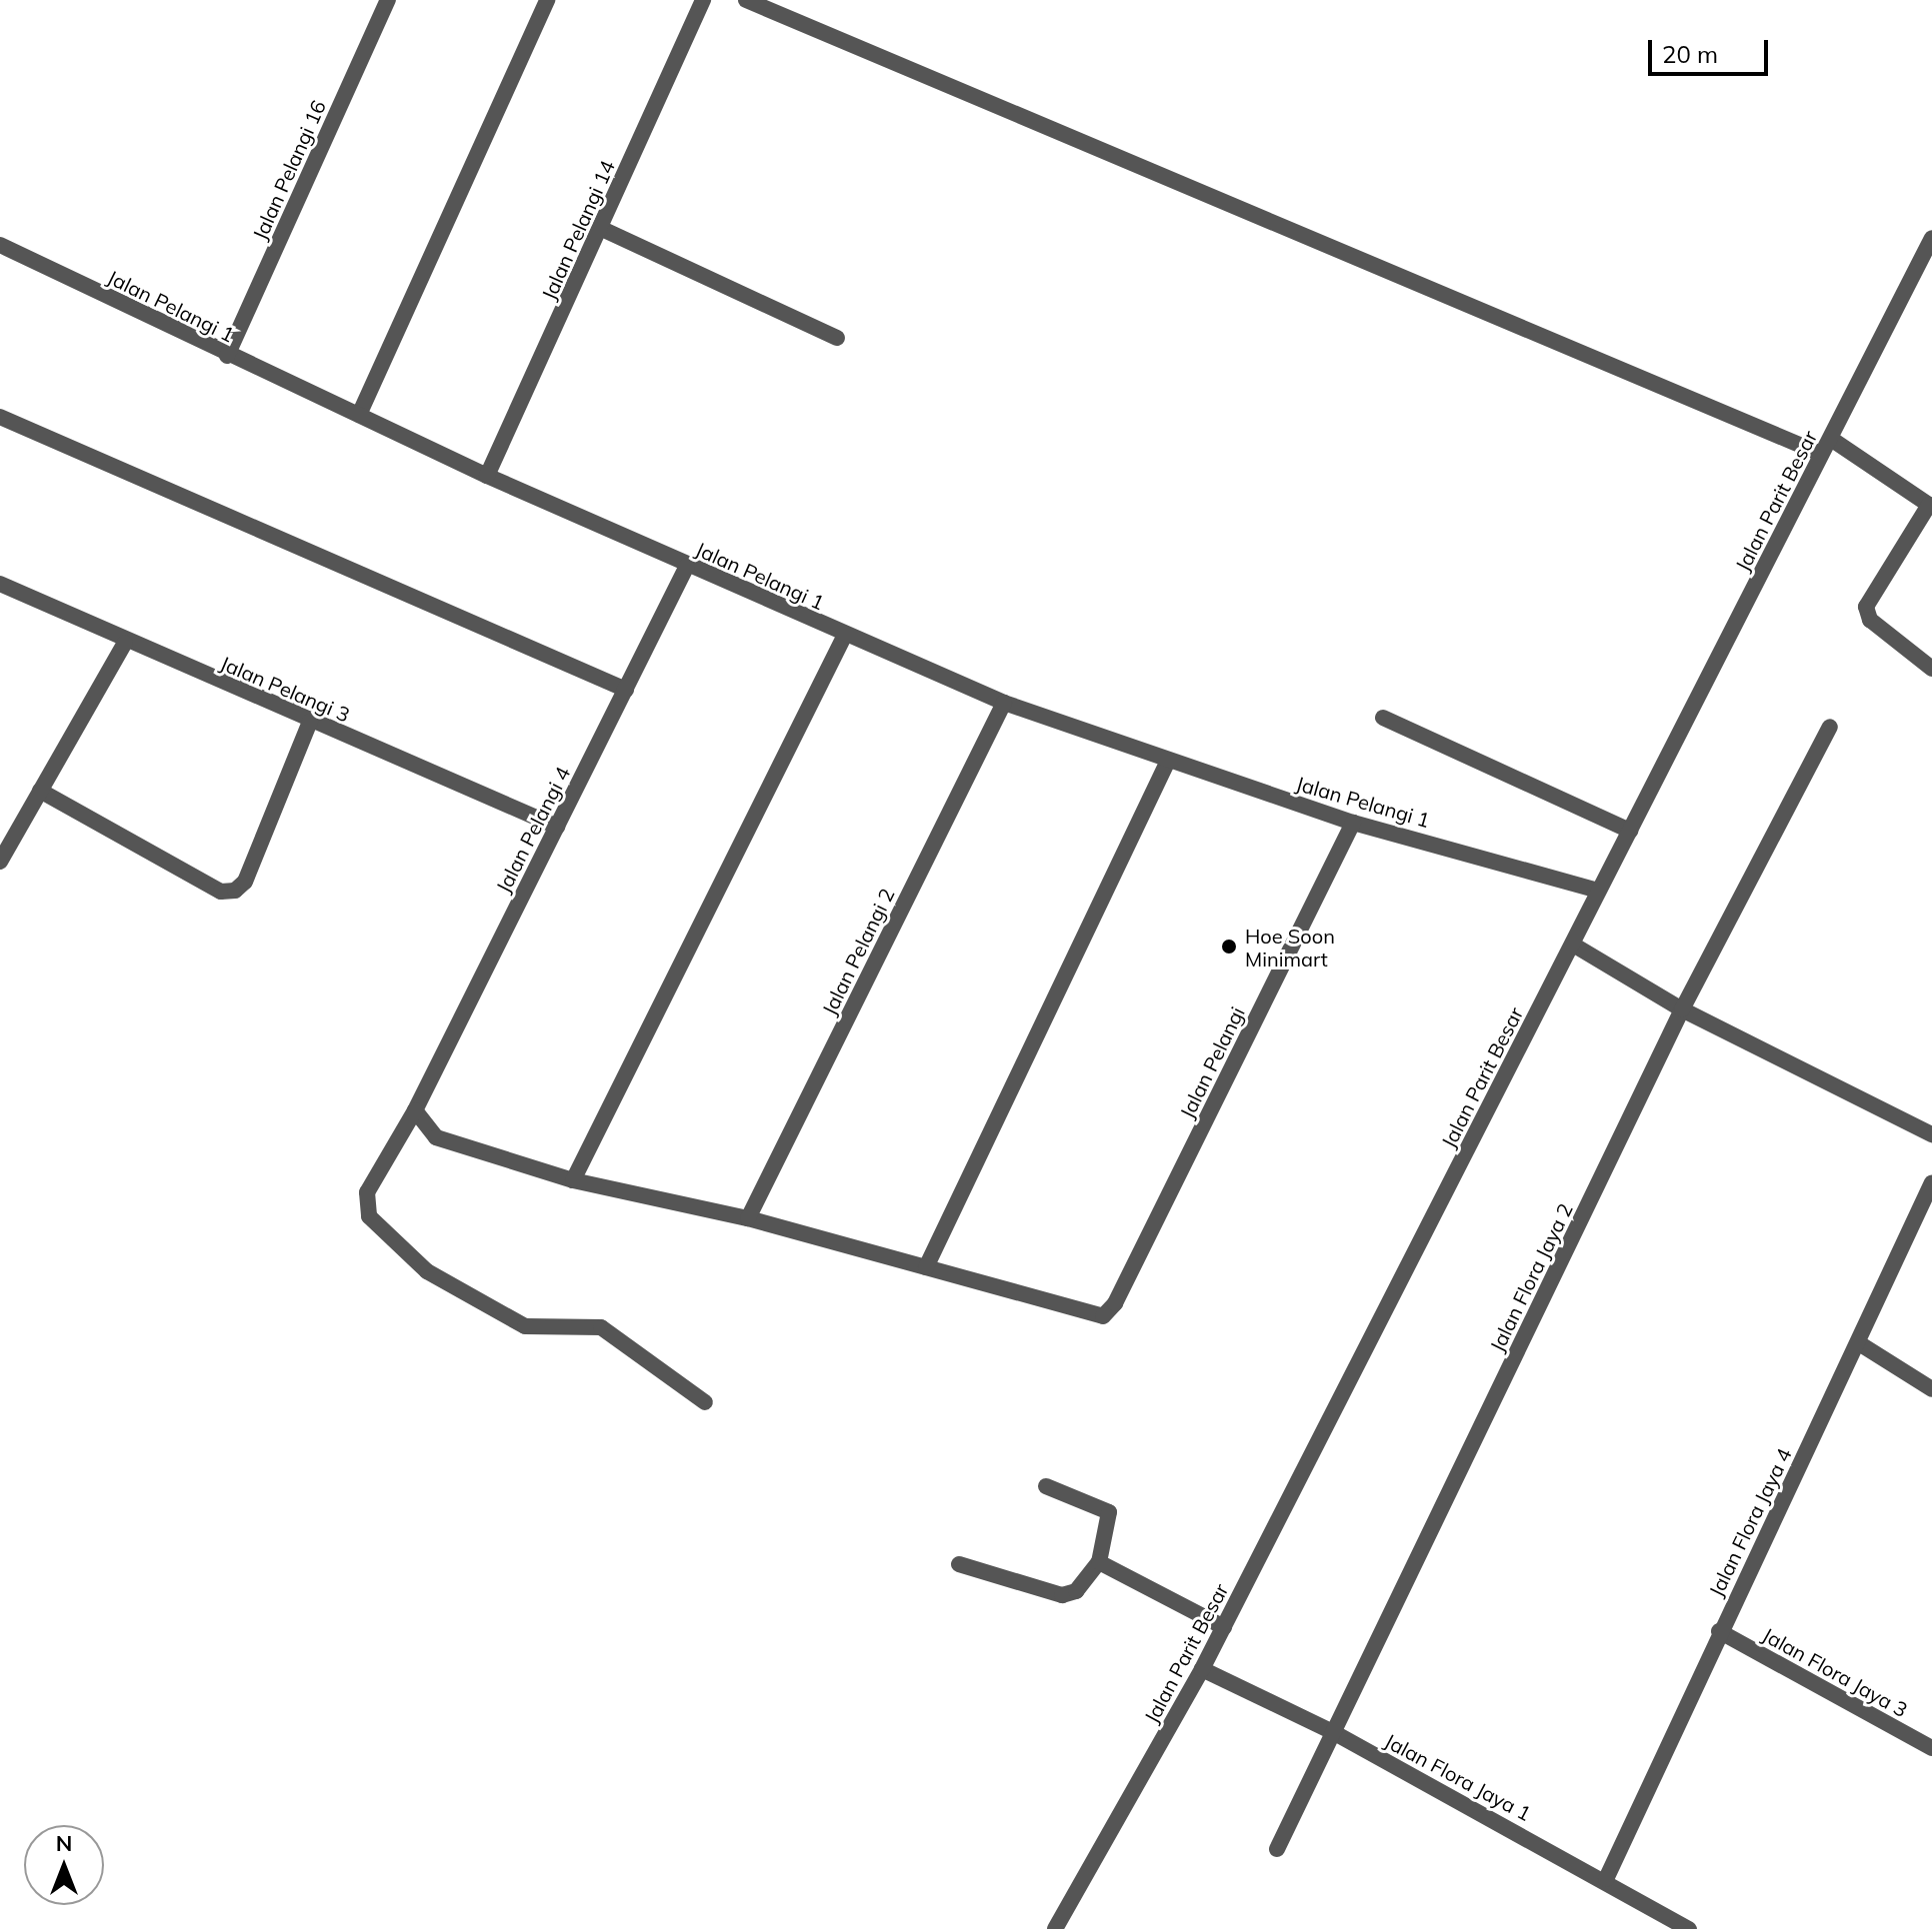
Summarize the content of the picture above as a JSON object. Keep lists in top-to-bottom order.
{
  "streets": {
    "street": [
      "Jalan Pelangi 16",
      "Jalan Pelangi 14",
      "Jalan Pelangi 1",
      "Jalan Parit Besar",
      "Jalan Pelangi 3",
      "Jalan Pelangi 4",
      "Jalan Pelangi 2",
      "Jalan Pelangi",
      "Jalan Flora Jaya 2",
      "Jalan Flora Jaya 4",
      "Jalan Flora Jaya 3",
      "Jalan Flora Jaya 1"
    ]
  },
  "crossings": [
    ["Jalan Pelangi 16", "Jalan Pelangi 1"],
    ["Jalan Pelangi 14", "Jalan Pelangi 1"],
    ["Jalan Pelangi 1", "Jalan Parit Besar"],
    ["Jalan Pelangi 1", "Jalan Pelangi 4"],
    ["Jalan Pelangi 1", "Jalan Pelangi 2"],
    ["Jalan Pelangi 1", "Jalan Pelangi"],
    ["Jalan Parit Besar", "Jalan Flora Jaya 1"],
    ["Jalan Pelangi 3", "Jalan Pelangi 4"],
    ["Jalan Flora Jaya 2", "Jalan Flora Jaya 1"],
    ["Jalan Flora Jaya 4", "Jalan Flora Jaya 3"],
    ["Jalan Flora Jaya 4", "Jalan Flora Jaya 1"]
  ],
  "places": ["Hoe Soon Minimart"],
  "scale_bar": "20 m",
  "north": "top"
}
